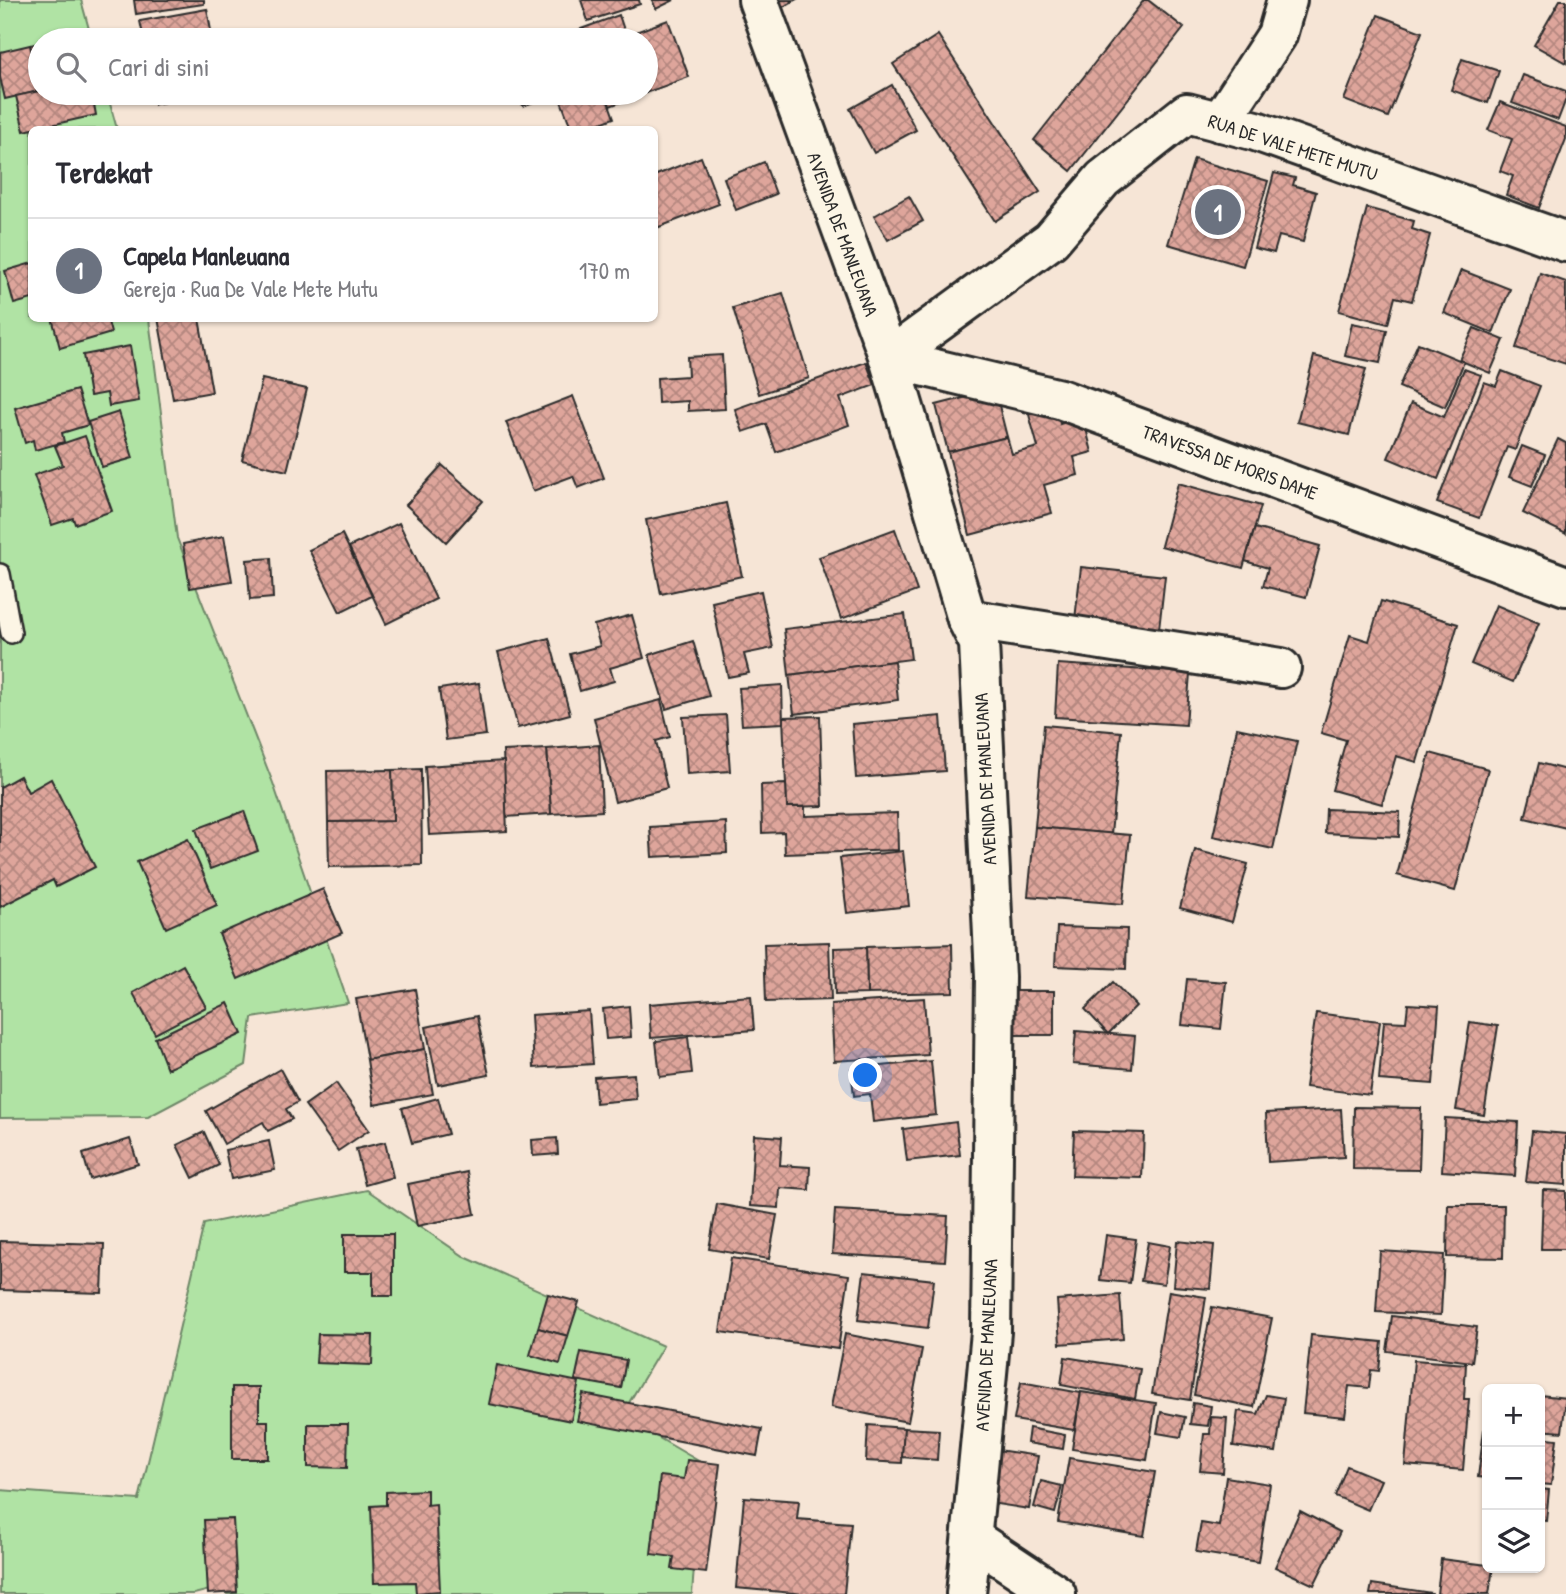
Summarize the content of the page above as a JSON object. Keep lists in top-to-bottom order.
{
  "streets": {
    "street": ["RUA DE VALE METE MUTU", "AVENIDA DE MANLEUANA", "TRAVESSA DE MORIS DAME"]
  },
  "crossings": [
    ["RUA DE VALE METE MUTU", "AVENIDA DE MANLEUANA"],
    ["RUA DE VALE METE MUTU", "TRAVESSA DE MORIS DAME"],
    ["AVENIDA DE MANLEUANA", "TRAVESSA DE MORIS DAME"]
  ],
  "page": {
    "search": "Cari di sini",
    "heading": "Terdekat",
    "pins": "1",
    "list": [
      {
        "mark": "1",
        "name": "Capela Manleuana",
        "note": "Gereja · Rua De Vale Mete Mutu",
        "value": "170 m"
      }
    ],
    "map_buttons": ["+", "−"]
  }
}
